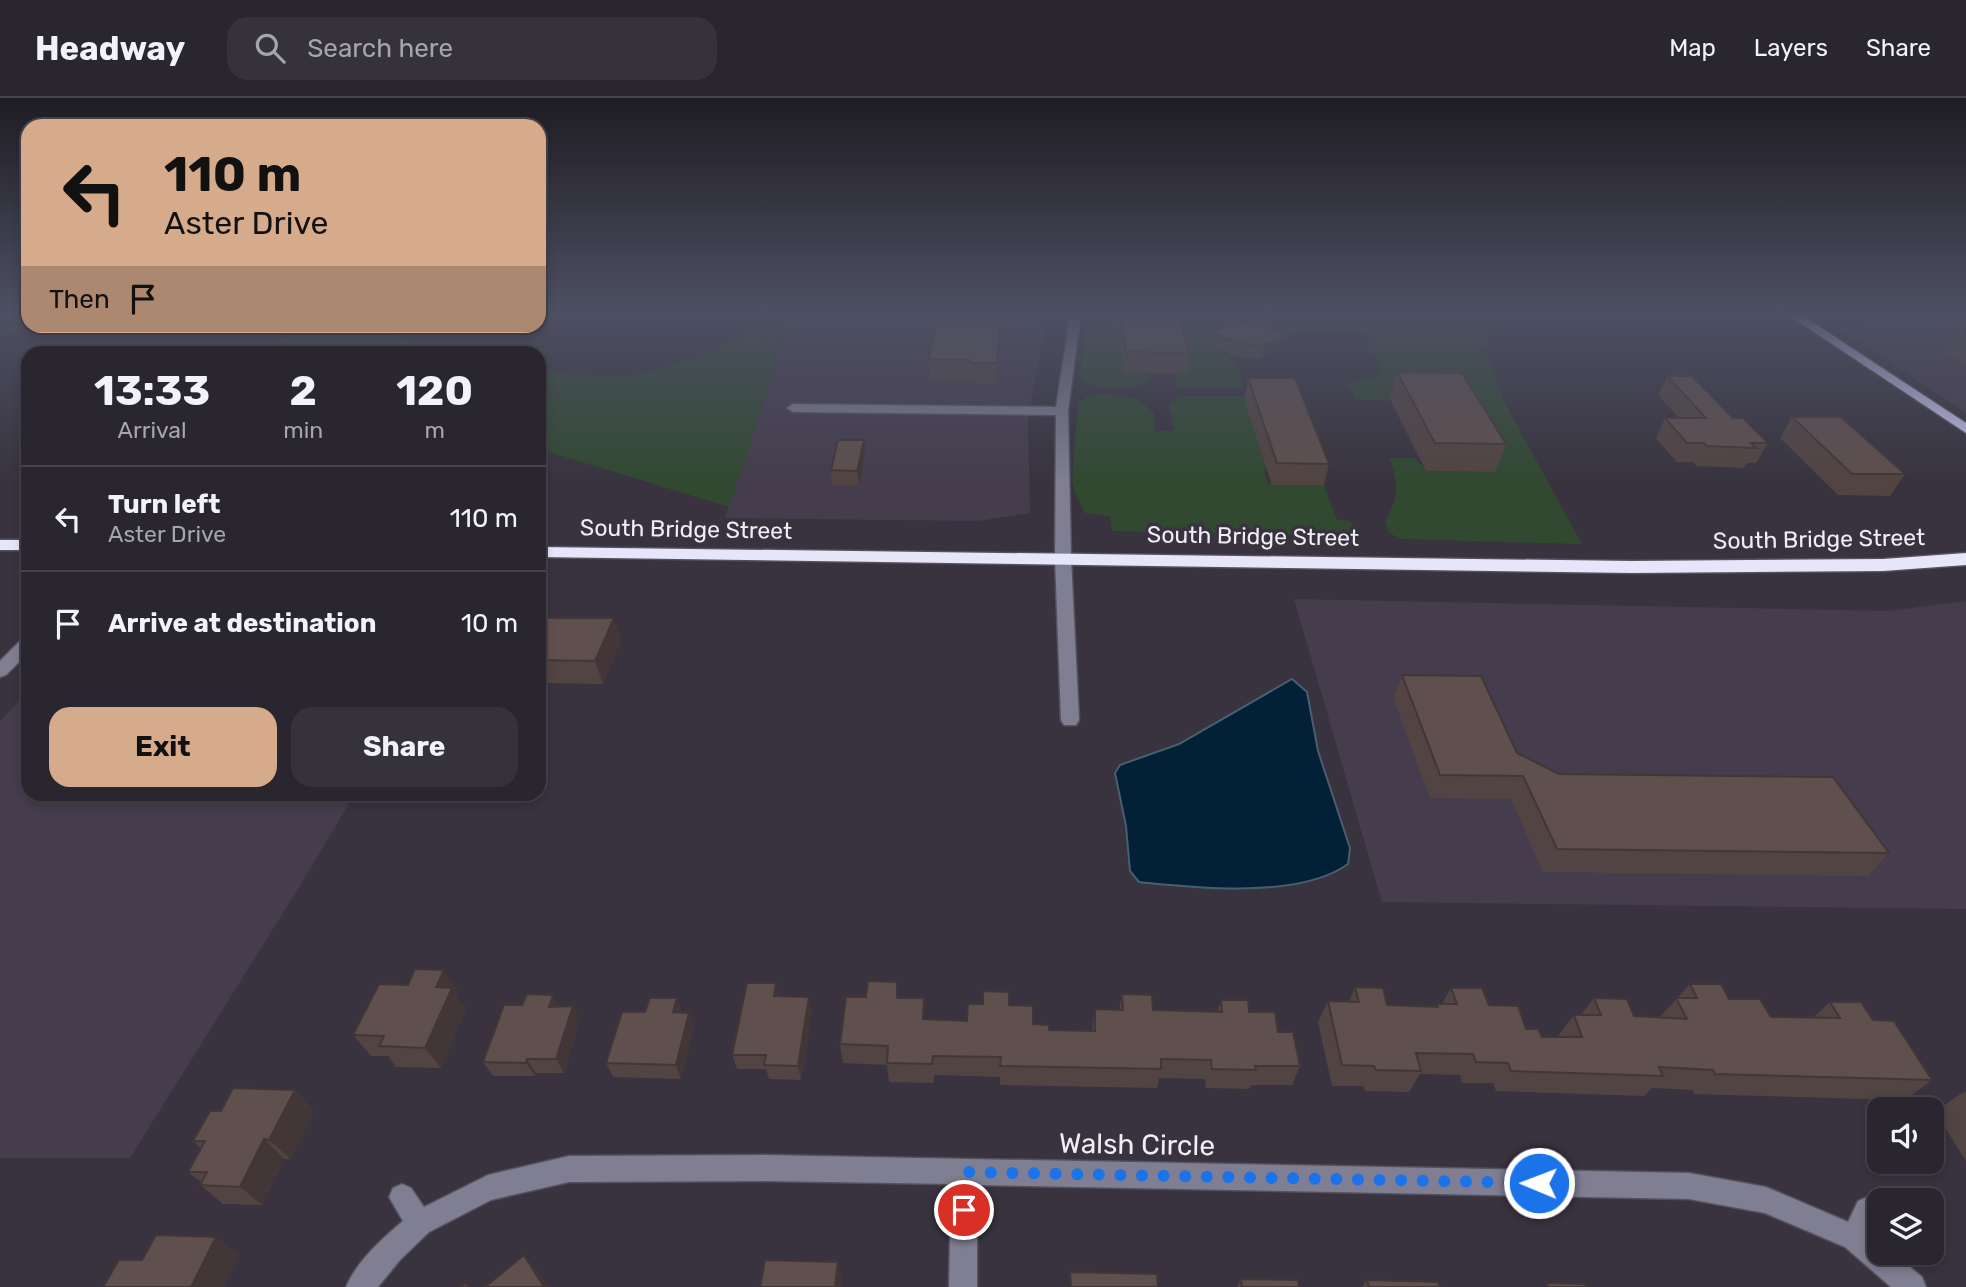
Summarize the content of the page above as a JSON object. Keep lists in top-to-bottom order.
{
  "streets": {
    "highway": ["South Bridge Street"],
    "street": ["Walsh Circle"]
  },
  "page": {
    "header": "Headway",
    "search": "Search here",
    "nav": ["Map", "Layers", "Share"],
    "turn": ["110 m", "Aster Drive"],
    "then": "Then",
    "eta": [
      "13:33",
      "Arrival",
      "2",
      "min",
      "120",
      "m"
    ],
    "list": [
      {
        "name": "Turn left",
        "note": "Aster Drive",
        "value": "110 m"
      },
      {
        "name": "Arrive at destination",
        "value": "10 m"
      }
    ],
    "buttons": ["Exit", "Share"]
  }
}
